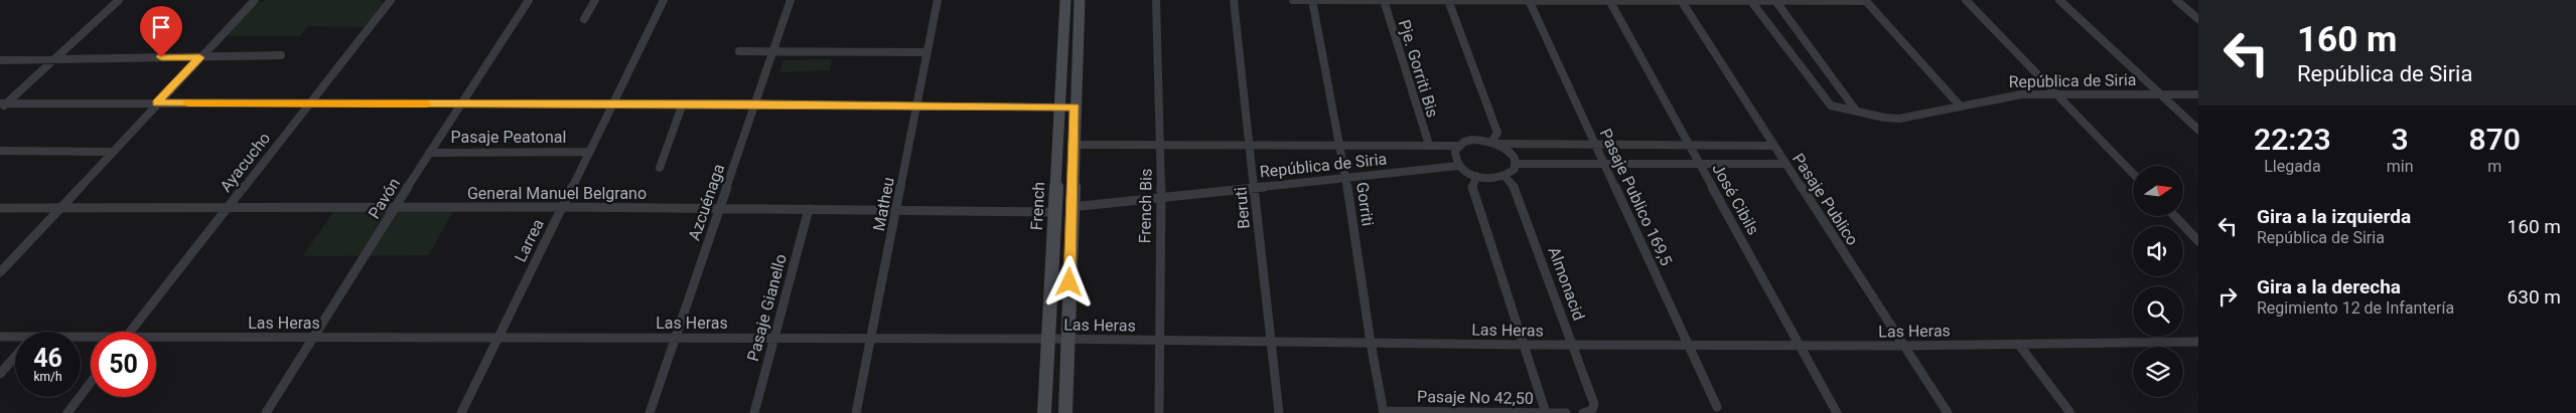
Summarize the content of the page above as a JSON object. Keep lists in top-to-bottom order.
{
  "streets": {
    "main road": ["French"],
    "street": [
      "Pje. Gorriti Bis",
      "República de Siria",
      "Pasaje Peatonal",
      "Ayacucho",
      "General Manuel Belgrano",
      "Pasaje Publico 169,5",
      "Pavón",
      "José Cibils",
      "Pasaje Publico",
      "Azcuénaga",
      "Matheu",
      "Gorriti",
      "French Bis",
      "Beruti",
      "Larrea",
      "Almonacid",
      "Pasaje Gianello",
      "Las Heras",
      "Pasaje No 42,50"
    ]
  },
  "crossings": [
    ["Pje. Gorriti Bis", "República de Siria"],
    ["República de Siria", "Gorriti"],
    ["República de Siria", "French"],
    ["República de Siria", "French Bis"],
    ["República de Siria", "Beruti"],
    ["República de Siria", "Almonacid"],
    ["Pasaje Peatonal", "Pavón"],
    ["Pasaje Peatonal", "Larrea"],
    ["Ayacucho", "General Manuel Belgrano"],
    ["General Manuel Belgrano", "Pavón"],
    ["General Manuel Belgrano", "Azcuénaga"],
    ["General Manuel Belgrano", "Matheu"],
    ["General Manuel Belgrano", "French"],
    ["General Manuel Belgrano", "Larrea"],
    ["General Manuel Belgrano", "Pasaje Gianello"],
    ["Pasaje Publico 169,5", "Las Heras"],
    ["Pavón", "Las Heras"],
    ["José Cibils", "Las Heras"],
    ["Pasaje Publico", "Las Heras"],
    ["Azcuénaga", "Las Heras"],
    ["Matheu", "Las Heras"],
    ["Gorriti", "Las Heras"],
    ["Gorriti", "Pasaje No 42,50"],
    ["French", "Las Heras"],
    ["French Bis", "Las Heras"],
    ["Beruti", "Las Heras"],
    ["Larrea", "Las Heras"],
    ["Almonacid", "Las Heras"],
    ["Pasaje Gianello", "Las Heras"]
  ],
  "north": "right",
  "page": {
    "turn": ["160 m", "República de Siria"],
    "eta": [
      "22:23",
      "Llegada",
      "3",
      "min",
      "870",
      "m"
    ],
    "list": [
      {
        "name": "Gira a la izquierda",
        "note": "República de Siria",
        "value": "160 m"
      },
      {
        "name": "Gira a la derecha",
        "note": "Regimiento 12 de Infantería",
        "value": "630 m"
      }
    ],
    "speed": "46 km/h",
    "limit": "50"
  }
}
